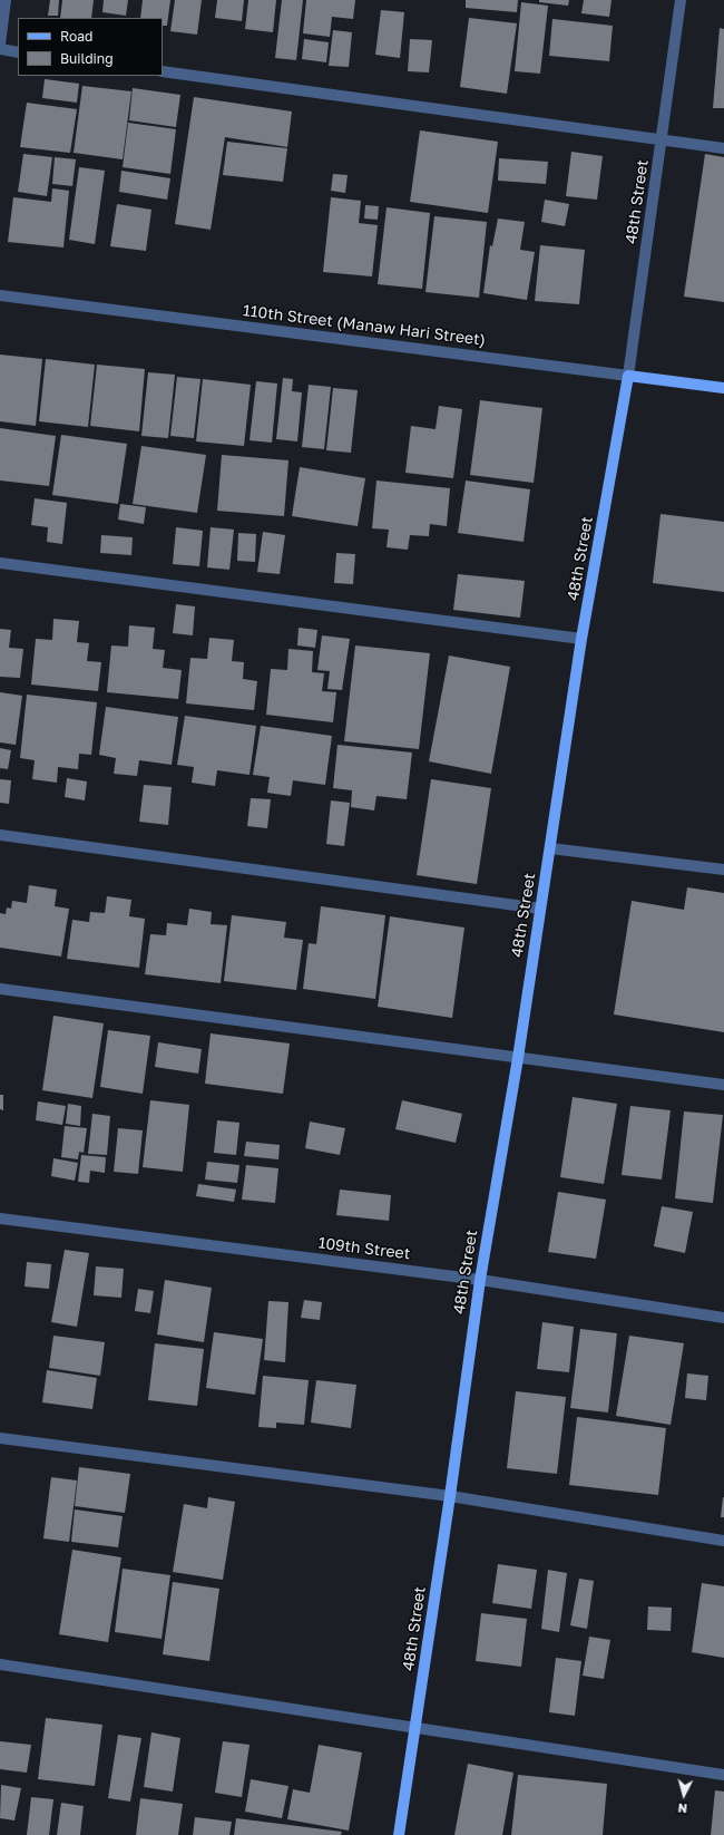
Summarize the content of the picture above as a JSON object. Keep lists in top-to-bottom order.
{
  "streets": {
    "main road": ["48th Street", "110th Street (Manaw Hari Street)"],
    "street": ["109th Street"]
  },
  "crossings": [
    ["48th Street", "110th Street (Manaw Hari Street)"],
    ["48th Street", "109th Street"]
  ],
  "legend": ["Road", "Building"],
  "north": "bottom"
}
